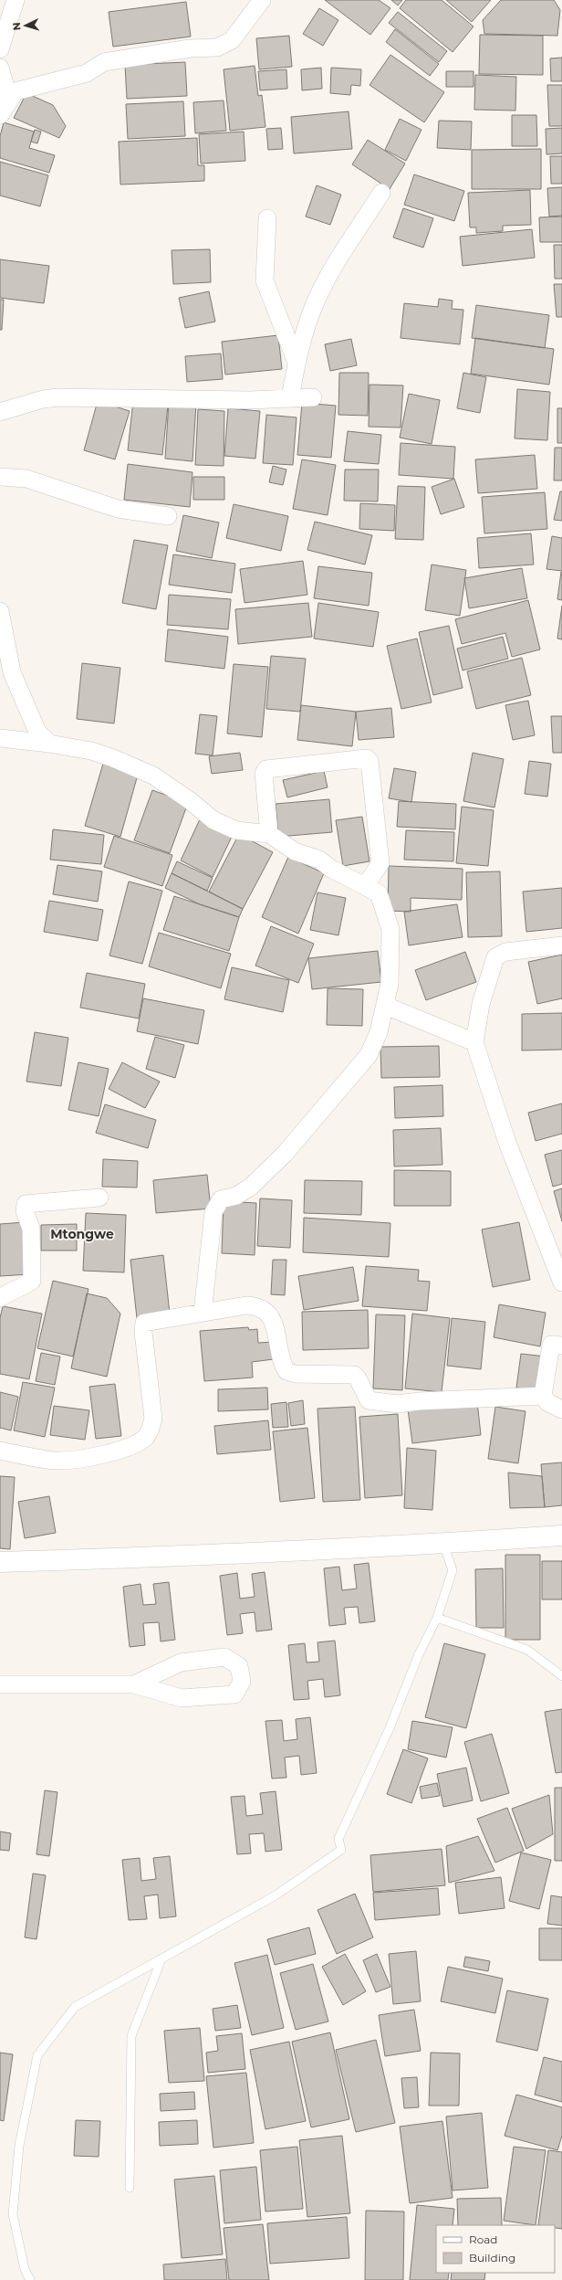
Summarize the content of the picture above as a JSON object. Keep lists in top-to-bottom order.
{
  "districts": ["Mtongwe"],
  "legend": ["Road", "Building"],
  "north": "left"
}
